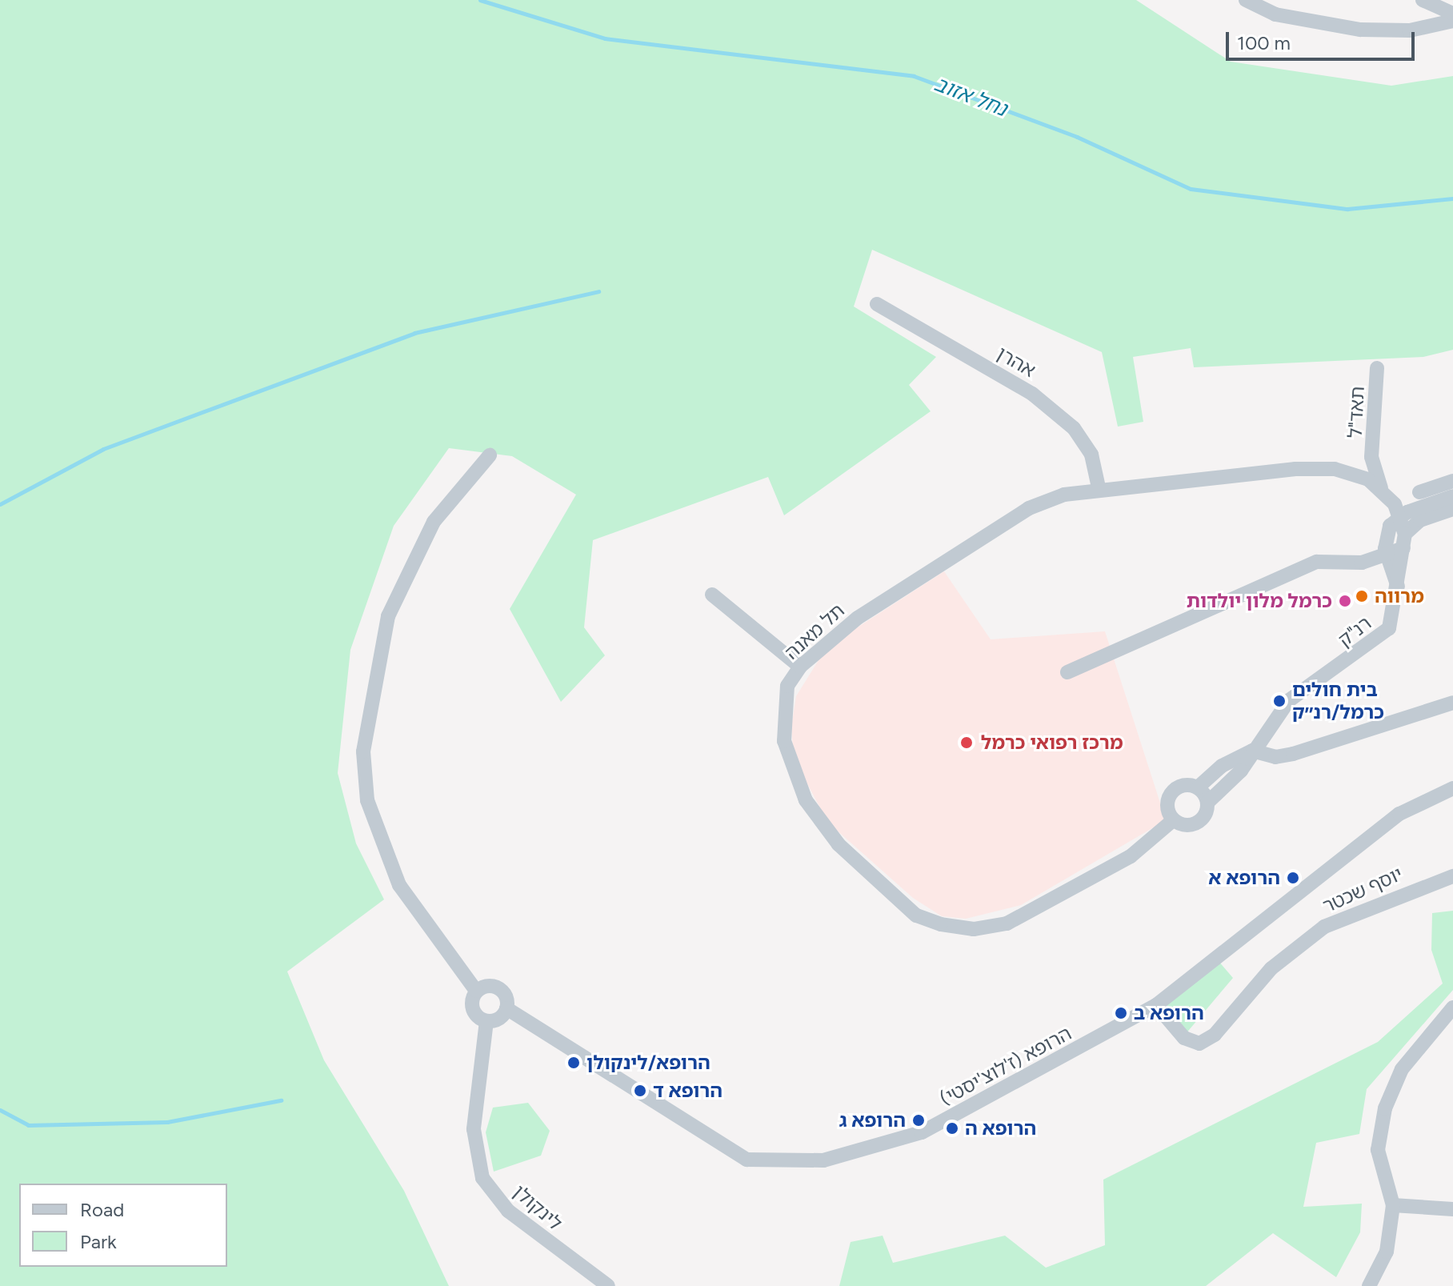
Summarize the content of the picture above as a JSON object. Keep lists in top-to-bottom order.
{
  "streets": {
    "street": [
      "אהרן",
      "תאד\"ל",
      "תל מאנה",
      "רנ\"ק",
      "יוסף שכטר",
      "הרופא (ז'לוצ'יסטי)",
      "לינקולן"
    ]
  },
  "crossings": [
    ["אהרן", "תל מאנה"],
    ["תאד\"ל", "תל מאנה"],
    ["תל מאנה", "רנ\"ק"],
    ["יוסף שכטר", "הרופא (ז'לוצ'יסטי)"]
  ],
  "water": ["נחל אזוב"],
  "places": [
    "מרווה",
    "כרמל מלון יולדות",
    "בית חולים כרמל/רנ״ק",
    "מרכז רפואי כרמל",
    "הרופא א",
    "הרופא ב",
    "הרופא/לינקולן",
    "הרופא ד",
    "הרופא ג",
    "הרופא ה"
  ],
  "legend": ["Road", "Park"],
  "scale_bar": "100 m"
}
